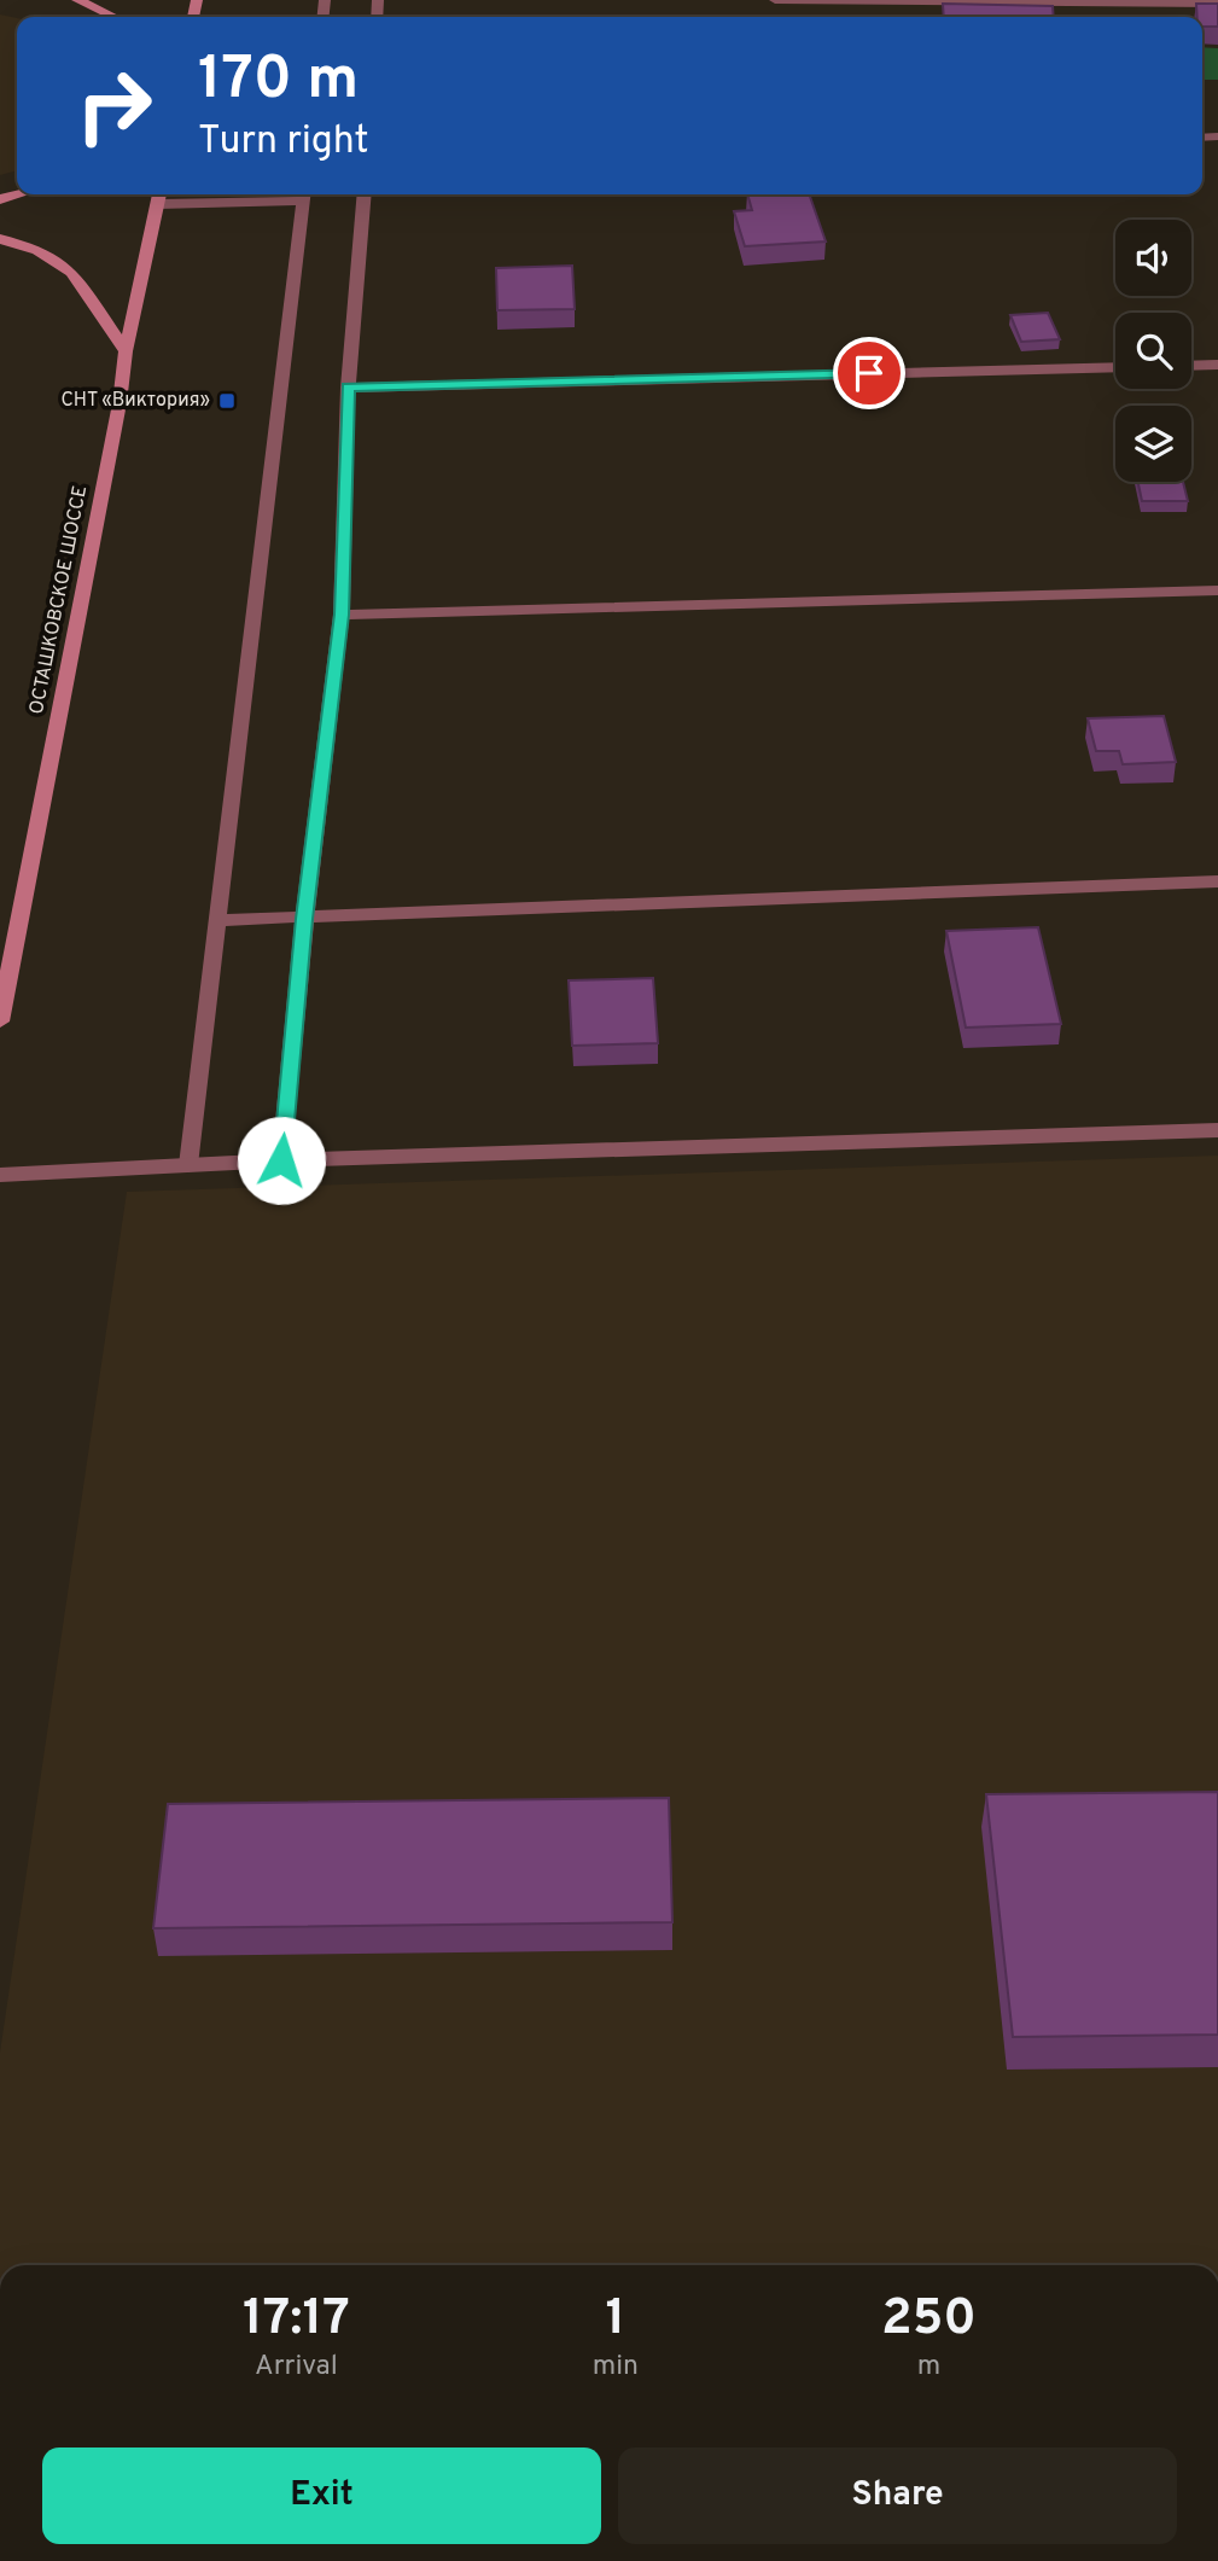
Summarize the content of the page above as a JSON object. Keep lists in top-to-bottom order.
{
  "streets": {
    "main road": ["ОСТАШКОВСКОЕ ШОССЕ"]
  },
  "places": {
    "transit": ["СНТ «Виктория»"]
  },
  "page": {
    "turn": ["170 m", "Turn right"],
    "eta": [
      "17:17",
      "Arrival",
      "1",
      "min",
      "250",
      "m"
    ],
    "buttons": ["Exit", "Share"]
  }
}
